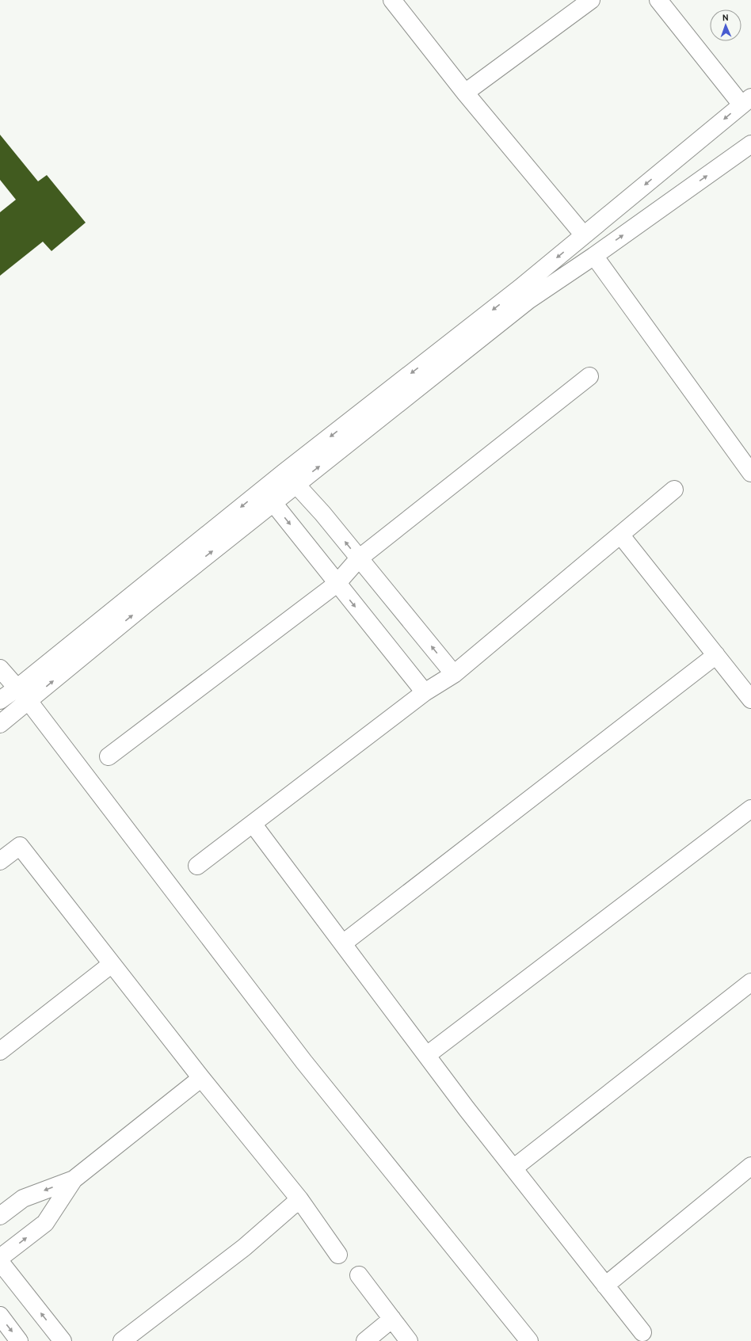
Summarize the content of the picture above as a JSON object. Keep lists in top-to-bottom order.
{
  "north": "top"
}
